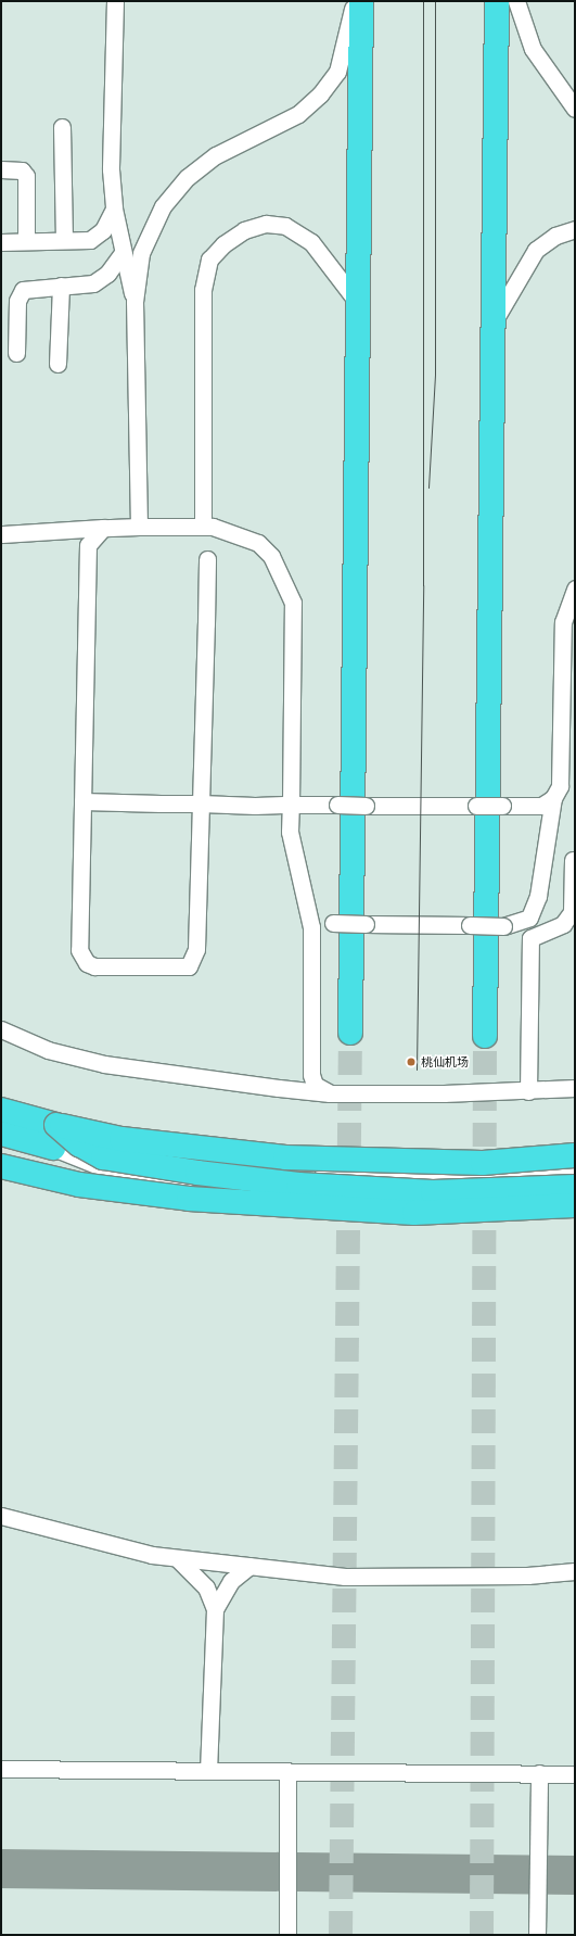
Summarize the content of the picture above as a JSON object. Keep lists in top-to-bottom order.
{
  "places": ["桃仙机场"]
}
